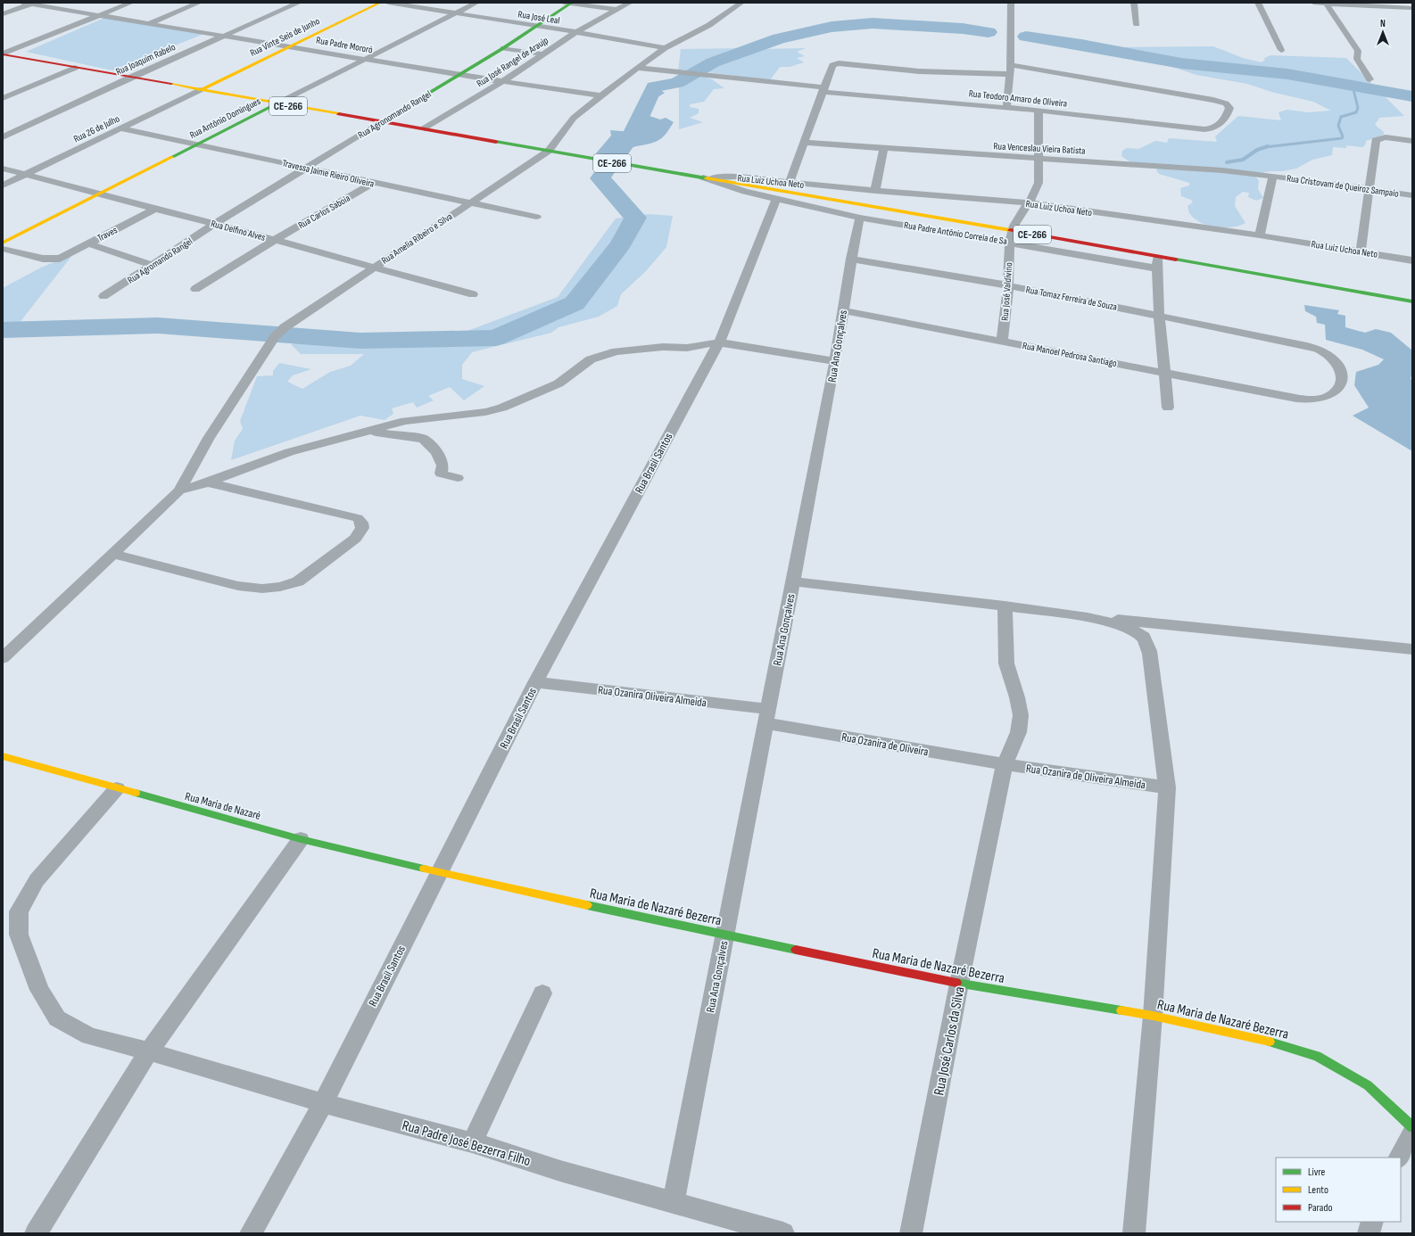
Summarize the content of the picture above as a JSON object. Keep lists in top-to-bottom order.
{
  "streets": {
    "main road": [
      "Rua Vinte Seis de Junho",
      "CE-266",
      "Rua Agronomando Rangel",
      "Rua Antônio Domingues",
      "Rua Maria de Nazaré",
      "Rua Maria de Nazaré Bezerra"
    ],
    "street": [
      "Rua José Leal",
      "Rua Padre Mororó",
      "Rua Joaquim Rabelo",
      "Rua José Rangel de Araujp",
      "Rua Teodoro Amaro de Oliveira",
      "Rua 26 de Julho",
      "Rua Venceslau Vieira Batista",
      "Travessa Jaime Rieiro Oliveira",
      "Rua Luiz Uchoa Neto",
      "Rua Cristovam de Queiroz Sampaio",
      "Rua Carlos Saboia",
      "Rua Delfino Alves",
      "Rua Padre Antônio Correia de Sa",
      "Traves",
      "Rua Amelia Ribeiro e Silva",
      "Rua Agromando Rangel",
      "Rua José Valdivino",
      "Rua Tomaz Ferreira de Souza",
      "Rua Ana Gonçalves",
      "Rua Manoel Pedrosa Santiago",
      "Rua Brasil Santos",
      "Rua Ozanira Oliveira Almeida",
      "Rua Ozanira de Oliveira",
      "Rua Ozanira de Oliveira Almeida",
      "Rua José Carlos da Silva",
      "Rua Padre José Bezerra Filho"
    ]
  },
  "crossings": [
    ["Rua José Leal", "Rua José Rangel de Araujp"],
    ["Rua José Leal", "Rua Agronomando Rangel"],
    ["Rua José Leal", "Rua Antônio Domingues"],
    ["Rua José Leal", "Rua Amelia Ribeiro e Silva"],
    ["Rua Vinte Seis de Junho", "Rua Padre Mororó"],
    ["Rua Vinte Seis de Junho", "CE-266"],
    ["Rua Vinte Seis de Junho", "Rua 26 de Julho"],
    ["Rua Padre Mororó", "Rua Joaquim Rabelo"],
    ["Rua Padre Mororó", "Rua José Rangel de Araujp"],
    ["Rua Padre Mororó", "Rua Agronomando Rangel"],
    ["Rua Padre Mororó", "Rua Antônio Domingues"],
    ["Rua Padre Mororó", "Rua Amelia Ribeiro e Silva"],
    ["Rua Joaquim Rabelo", "CE-266"],
    ["Rua José Rangel de Araujp", "CE-266"],
    ["Rua Teodoro Amaro de Oliveira", "Rua Amelia Ribeiro e Silva"],
    ["Rua Teodoro Amaro de Oliveira", "Rua José Valdivino"],
    ["CE-266", "Rua Agronomando Rangel"],
    ["CE-266", "Rua Antônio Domingues"],
    ["CE-266", "Rua 26 de Julho"],
    ["CE-266", "Rua Luiz Uchoa Neto"],
    ["CE-266", "Rua Amelia Ribeiro e Silva"],
    ["CE-266", "Rua José Valdivino"],
    ["Rua Agronomando Rangel", "Travessa Jaime Rieiro Oliveira"],
    ["Rua Agronomando Rangel", "Rua Delfino Alves"],
    ["Rua Agronomando Rangel", "Rua Agromando Rangel"],
    ["Rua Antônio Domingues", "Travessa Jaime Rieiro Oliveira"],
    ["Rua Antônio Domingues", "Rua Delfino Alves"],
    ["Rua 26 de Julho", "Travessa Jaime Rieiro Oliveira"],
    ["Rua 26 de Julho", "Rua Delfino Alves"],
    ["Rua Venceslau Vieira Batista", "Rua Cristovam de Queiroz Sampaio"],
    ["Rua Venceslau Vieira Batista", "Rua José Valdivino"],
    ["Travessa Jaime Rieiro Oliveira", "Rua Carlos Saboia"],
    ["Travessa Jaime Rieiro Oliveira", "Rua Amelia Ribeiro e Silva"],
    ["Rua Luiz Uchoa Neto", "Rua José Valdivino"],
    ["Rua Carlos Saboia", "Rua Delfino Alves"],
    ["Rua Delfino Alves", "Traves"],
    ["Rua Delfino Alves", "Rua Amelia Ribeiro e Silva"],
    ["Rua Delfino Alves", "Rua Agromando Rangel"],
    ["Rua Padre Antônio Correia de Sa", "Rua José Valdivino"],
    ["Rua Padre Antônio Correia de Sa", "Rua Ana Gonçalves"],
    ["Rua José Valdivino", "Rua Tomaz Ferreira de Souza"],
    ["Rua José Valdivino", "Rua Manoel Pedrosa Santiago"],
    ["Rua Tomaz Ferreira de Souza", "Rua Ana Gonçalves"],
    ["Rua Tomaz Ferreira de Souza", "Rua Manoel Pedrosa Santiago"],
    ["Rua Ana Gonçalves", "Rua Manoel Pedrosa Santiago"],
    ["Rua Ana Gonçalves", "Rua Ozanira Oliveira Almeida"],
    ["Rua Ana Gonçalves", "Rua Ozanira de Oliveira"],
    ["Rua Ana Gonçalves", "Rua Maria de Nazaré Bezerra"],
    ["Rua Ana Gonçalves", "Rua Padre José Bezerra Filho"],
    ["Rua Brasil Santos", "Rua Ozanira Oliveira Almeida"],
    ["Rua Brasil Santos", "Rua Maria de Nazaré"],
    ["Rua Brasil Santos", "Rua Maria de Nazaré Bezerra"],
    ["Rua Brasil Santos", "Rua Padre José Bezerra Filho"],
    ["Rua Ozanira Oliveira Almeida", "Rua Ozanira de Oliveira"],
    ["Rua Ozanira de Oliveira", "Rua Ozanira de Oliveira Almeida"],
    ["Rua Ozanira de Oliveira", "Rua José Carlos da Silva"],
    ["Rua Ozanira de Oliveira Almeida", "Rua José Carlos da Silva"],
    ["Rua Maria de Nazaré", "Rua Maria de Nazaré Bezerra"],
    ["Rua Maria de Nazaré", "Rua Padre José Bezerra Filho"],
    ["Rua Maria de Nazaré Bezerra", "Rua José Carlos da Silva"]
  ],
  "legend": ["Livre", "Lento", "Parado"],
  "north": "top"
}
